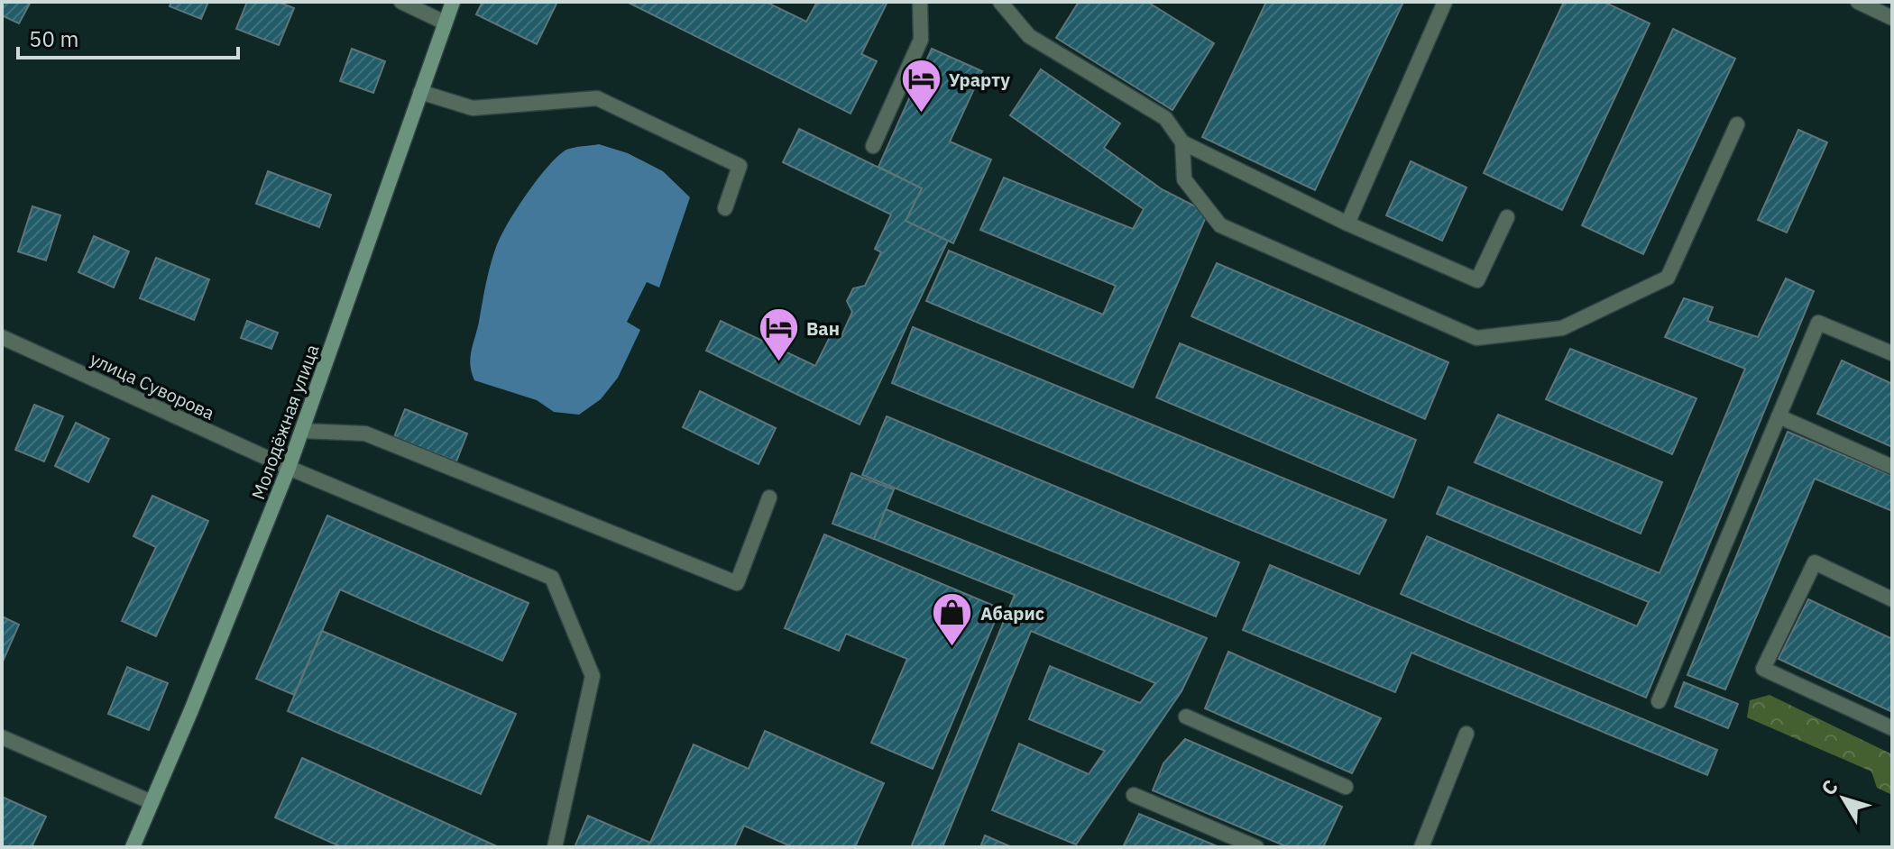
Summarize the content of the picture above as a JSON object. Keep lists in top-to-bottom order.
{
  "streets": {
    "street": ["улица Суворова", "Молодёжная улица"]
  },
  "crossings": [
    ["улица Суворова", "Молодёжная улица"]
  ],
  "places": {
    "hotel": ["Урарту", "Ван"],
    "shop": ["Абарис"]
  },
  "scale_bar": "50 m",
  "north": "top left"
}
